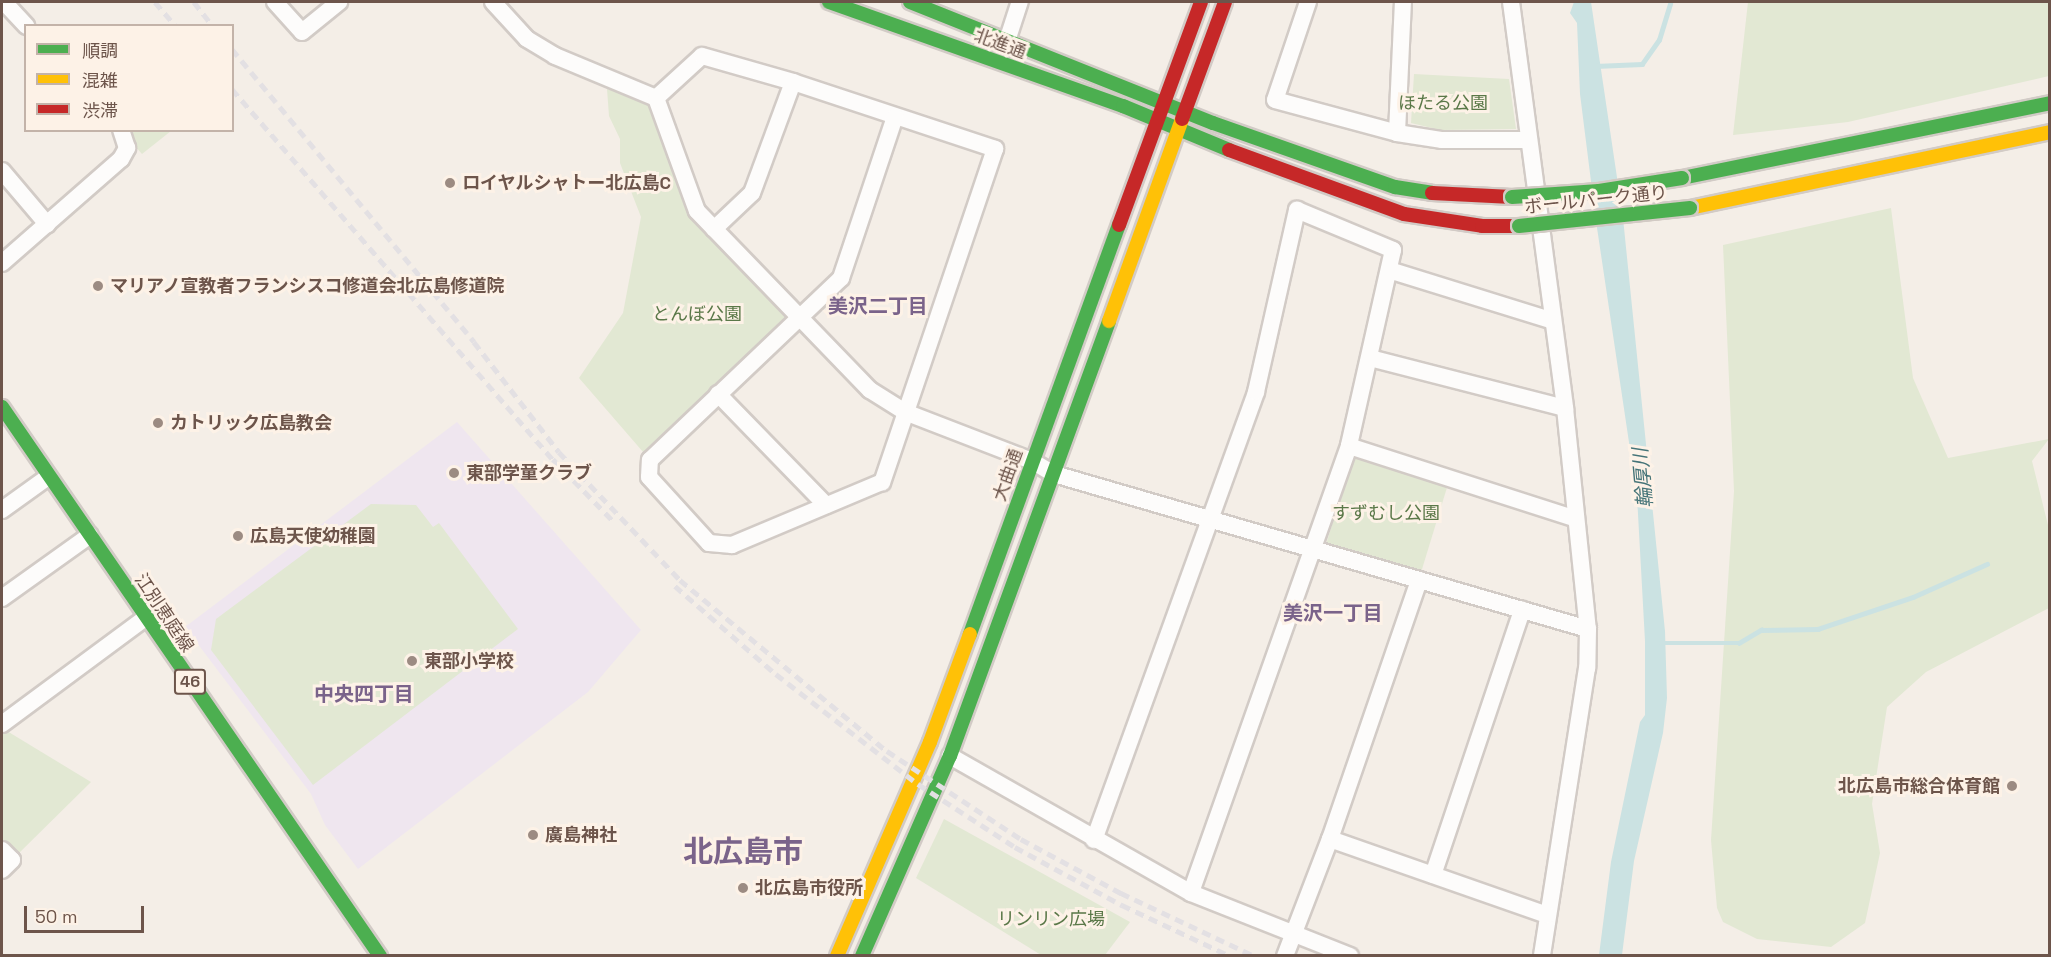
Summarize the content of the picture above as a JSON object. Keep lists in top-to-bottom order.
{
  "streets": {
    "main road": [
      "北進通",
      "ボールパーク通り",
      "大曲通",
      "江別恵庭線",
      "46"
    ]
  },
  "crossings": [
    ["北進通", "ボールパーク通り"],
    ["北進通", "大曲通"],
    ["ボールパーク通り", "大曲通"]
  ],
  "districts": [
    "美沢二丁目",
    "美沢一丁目",
    "中央四丁目",
    "北広島市"
  ],
  "water": ["輪厚川"],
  "parks": [
    "ほたる公園",
    "とんぼ公園",
    "すずむし公園",
    "リンリン広場"
  ],
  "places": [
    "ロイヤルシャトー北広島C",
    "マリアノ宣教者フランシスコ修道会北広島修道院",
    "カトリック広島教会",
    "東部学童クラブ",
    "広島天使幼稚園",
    "東部小学校",
    "北広島市総合体育館",
    "廣島神社",
    "北広島市役所"
  ],
  "legend": ["順調", "混雑", "渋滞"],
  "scale_bar": "50 m"
}
